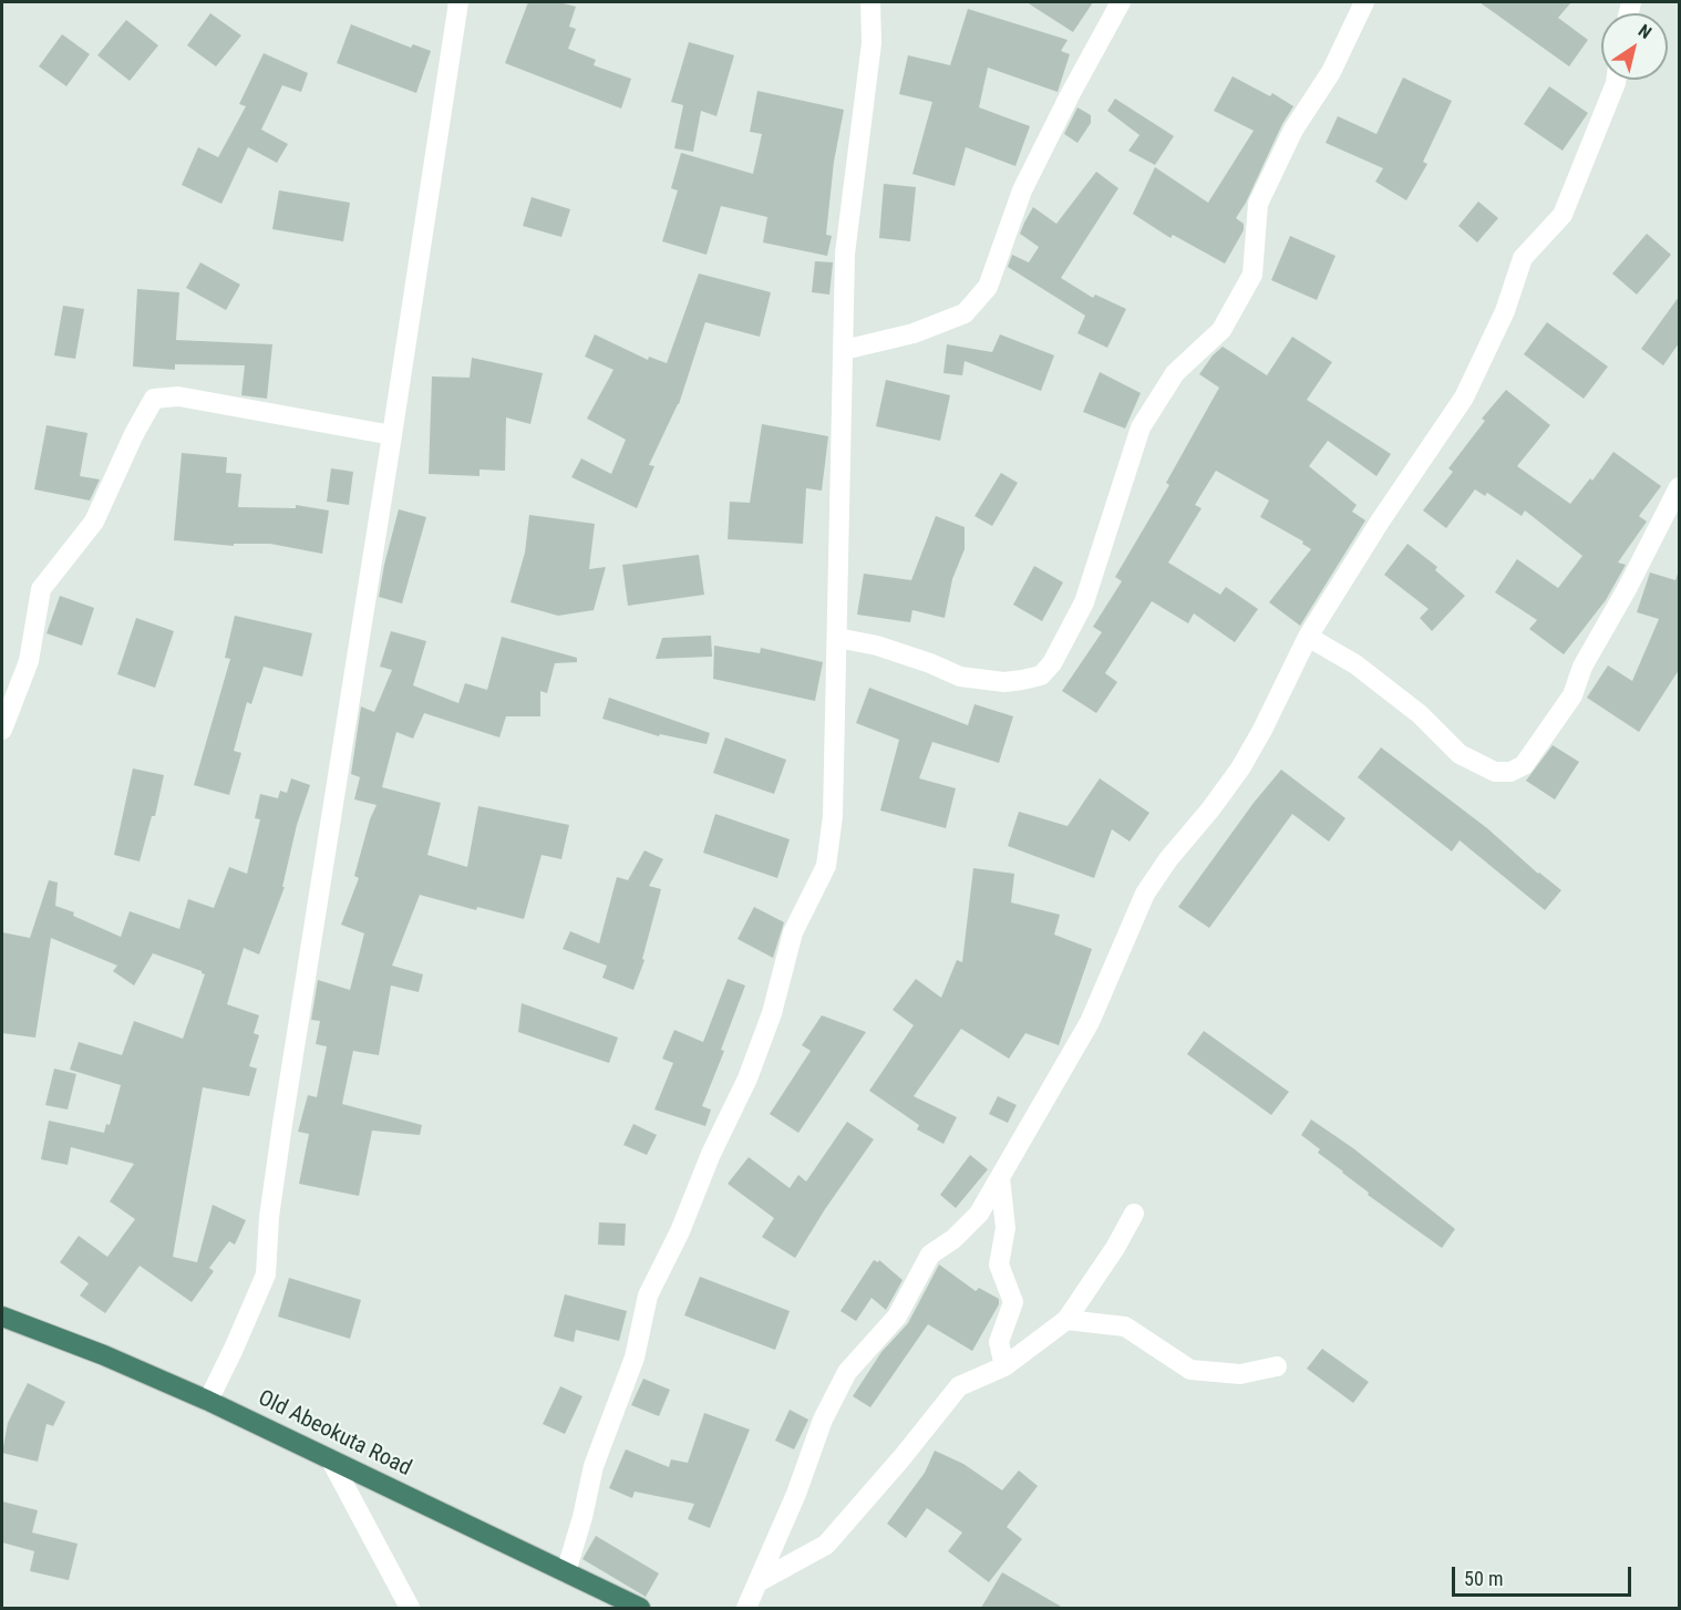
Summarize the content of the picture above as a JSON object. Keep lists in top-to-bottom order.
{
  "streets": {
    "highway": ["Old Abeokuta Road"]
  },
  "scale_bar": "50 m",
  "north": "top right"
}
